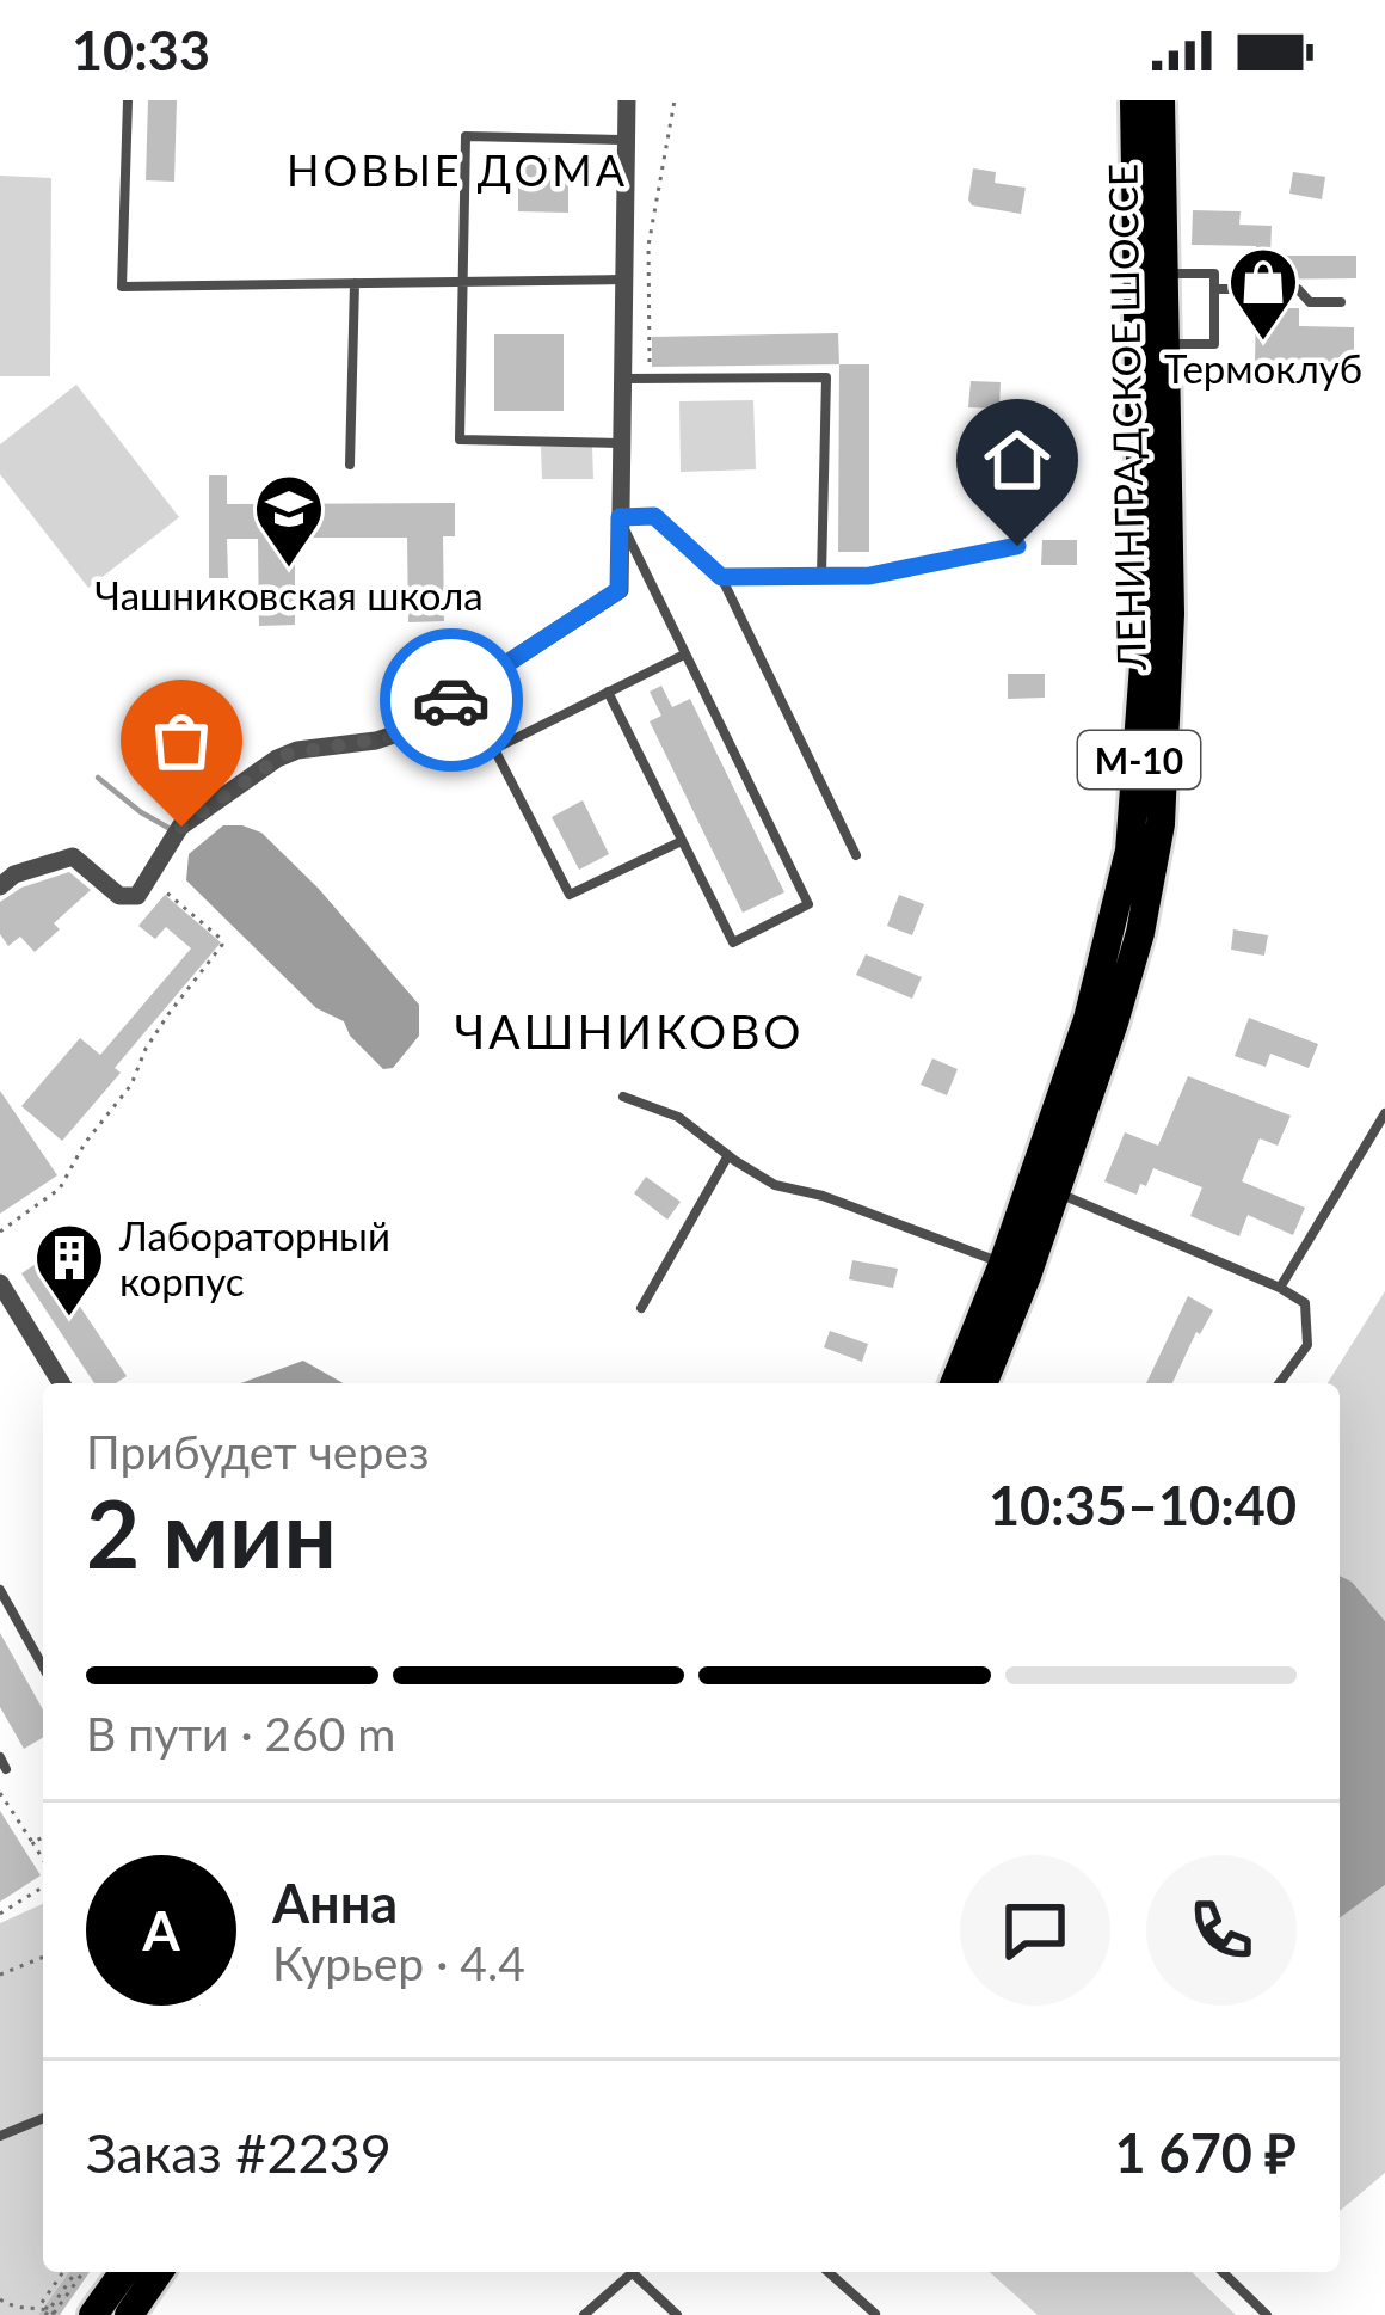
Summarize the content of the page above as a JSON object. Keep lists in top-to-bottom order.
{
  "streets": {
    "highway": ["ЛЕНИНГРАДСКОЕ ШОССЕ", "М-10"]
  },
  "districts": ["НОВЫЕ ДОМА", "ЧАШНИКОВО"],
  "places": {
    "shop": ["Термоклуб"],
    "school or university": ["Чашниковская школа"],
    "building": ["Лабораторный корпус"]
  },
  "page": {
    "status": "10:33",
    "heading": ["2 мин", "Прибудет через", "10:35–10:40"],
    "panel": [
      "Анна",
      "Курьер · 4.4",
      "Заказ #2239",
      "1 670 ₽"
    ],
    "bar": "В пути · 260 m",
    "round": "А"
  }
}
